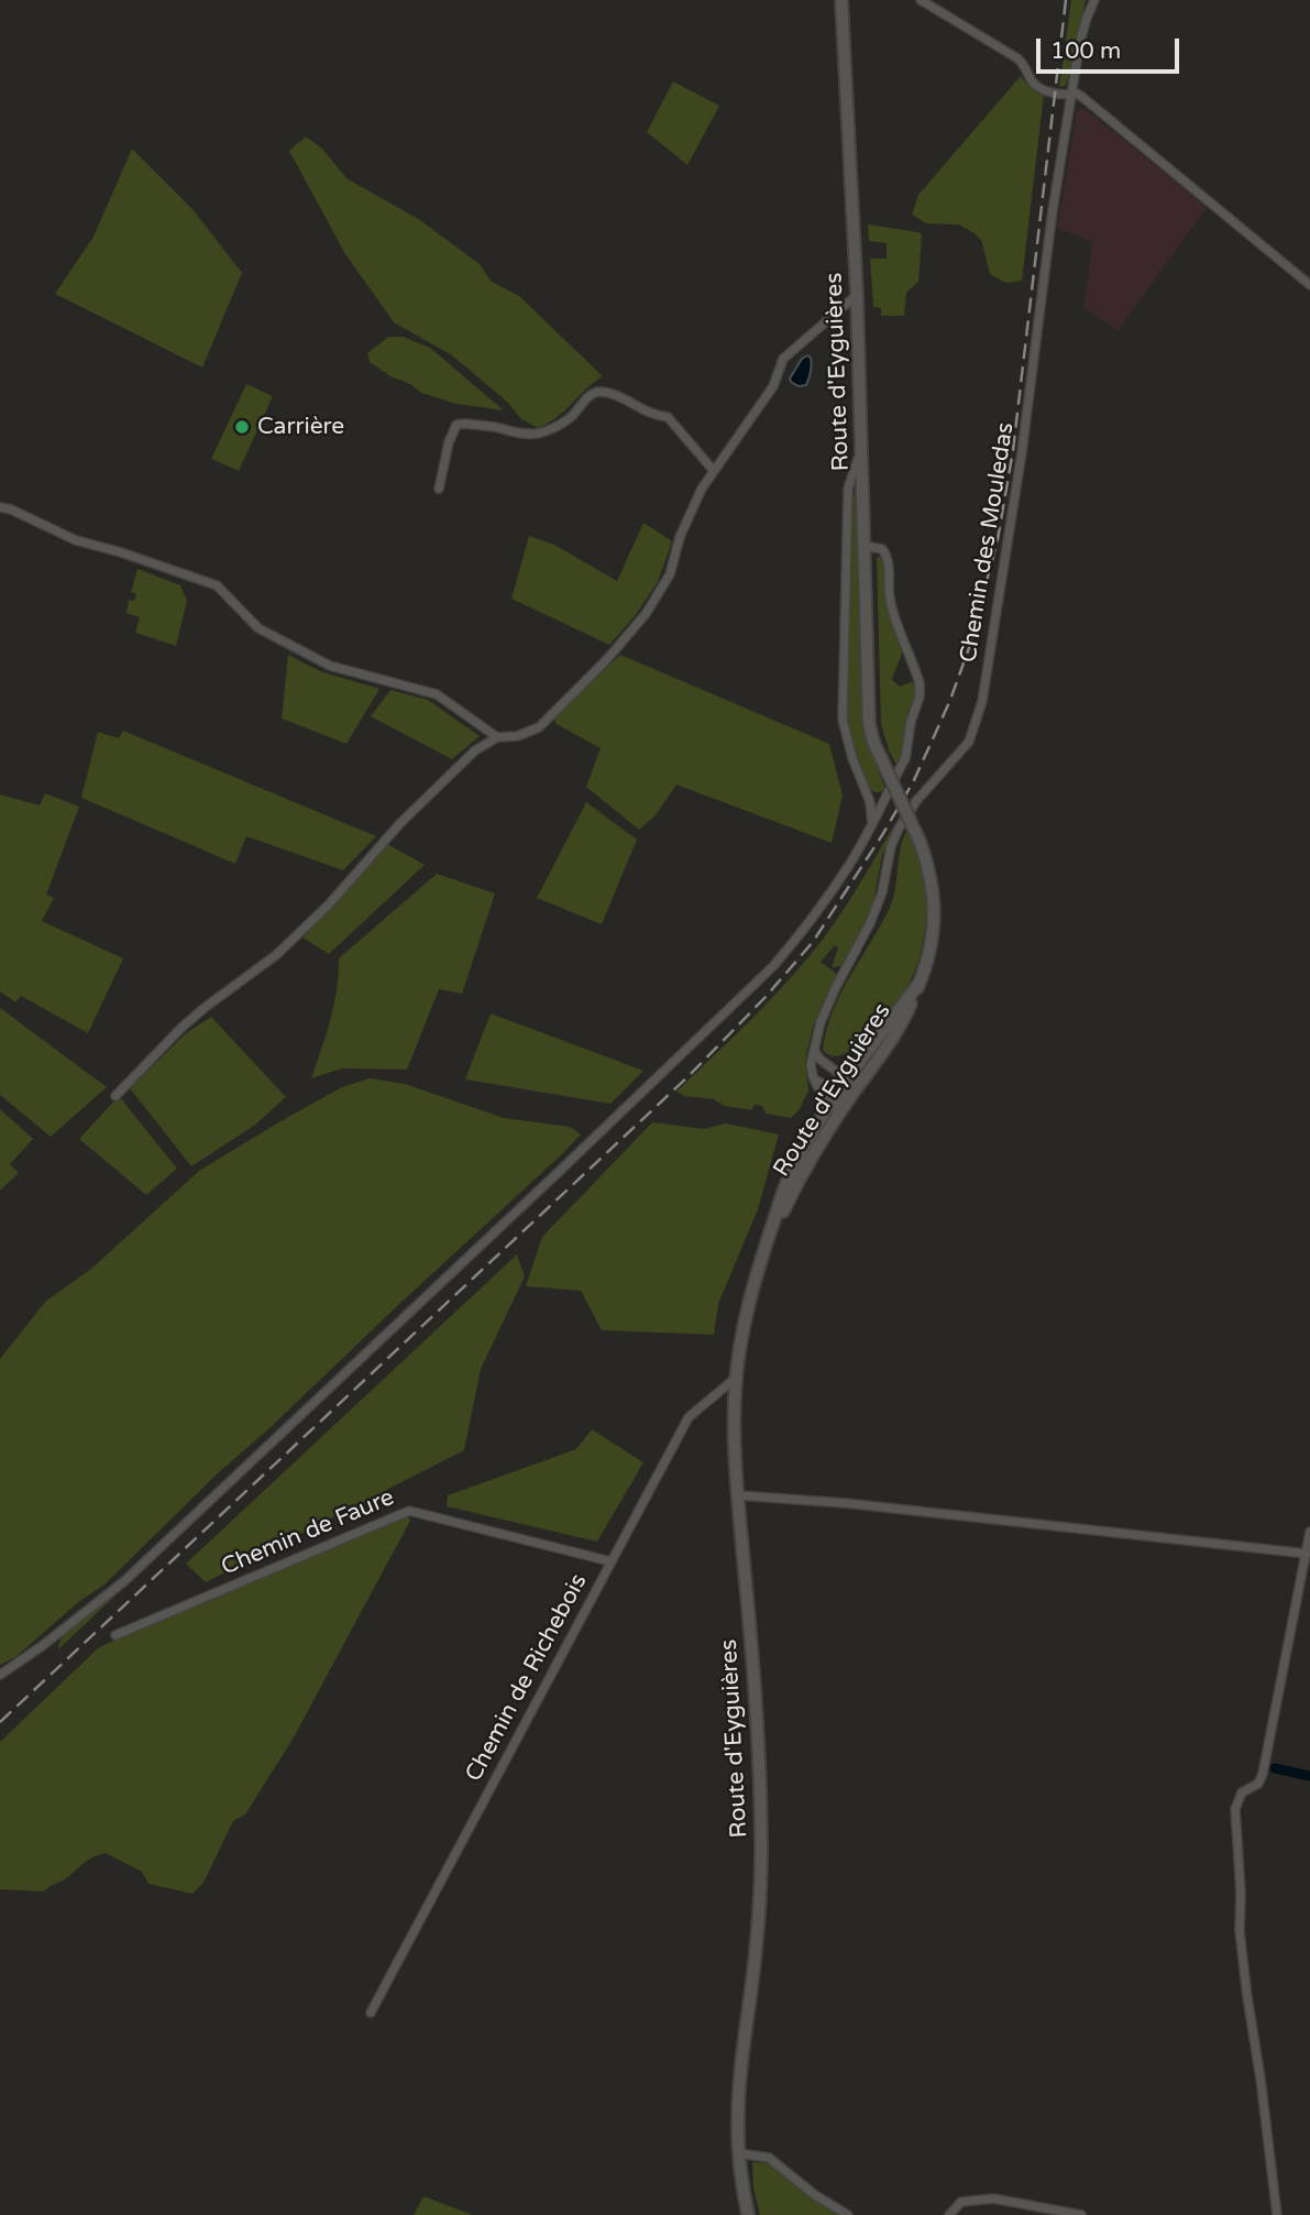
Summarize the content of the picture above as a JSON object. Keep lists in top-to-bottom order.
{
  "streets": {
    "main road": ["Route d'Eyguières"],
    "street": ["Chemin des Mouledas", "Chemin de Faure", "Chemin de Richebois"]
  },
  "crossings": [
    ["Route d'Eyguières", "Chemin de Richebois"],
    ["Chemin de Faure", "Chemin de Richebois"]
  ],
  "places": ["Carrière"],
  "scale_bar": "100 m"
}
